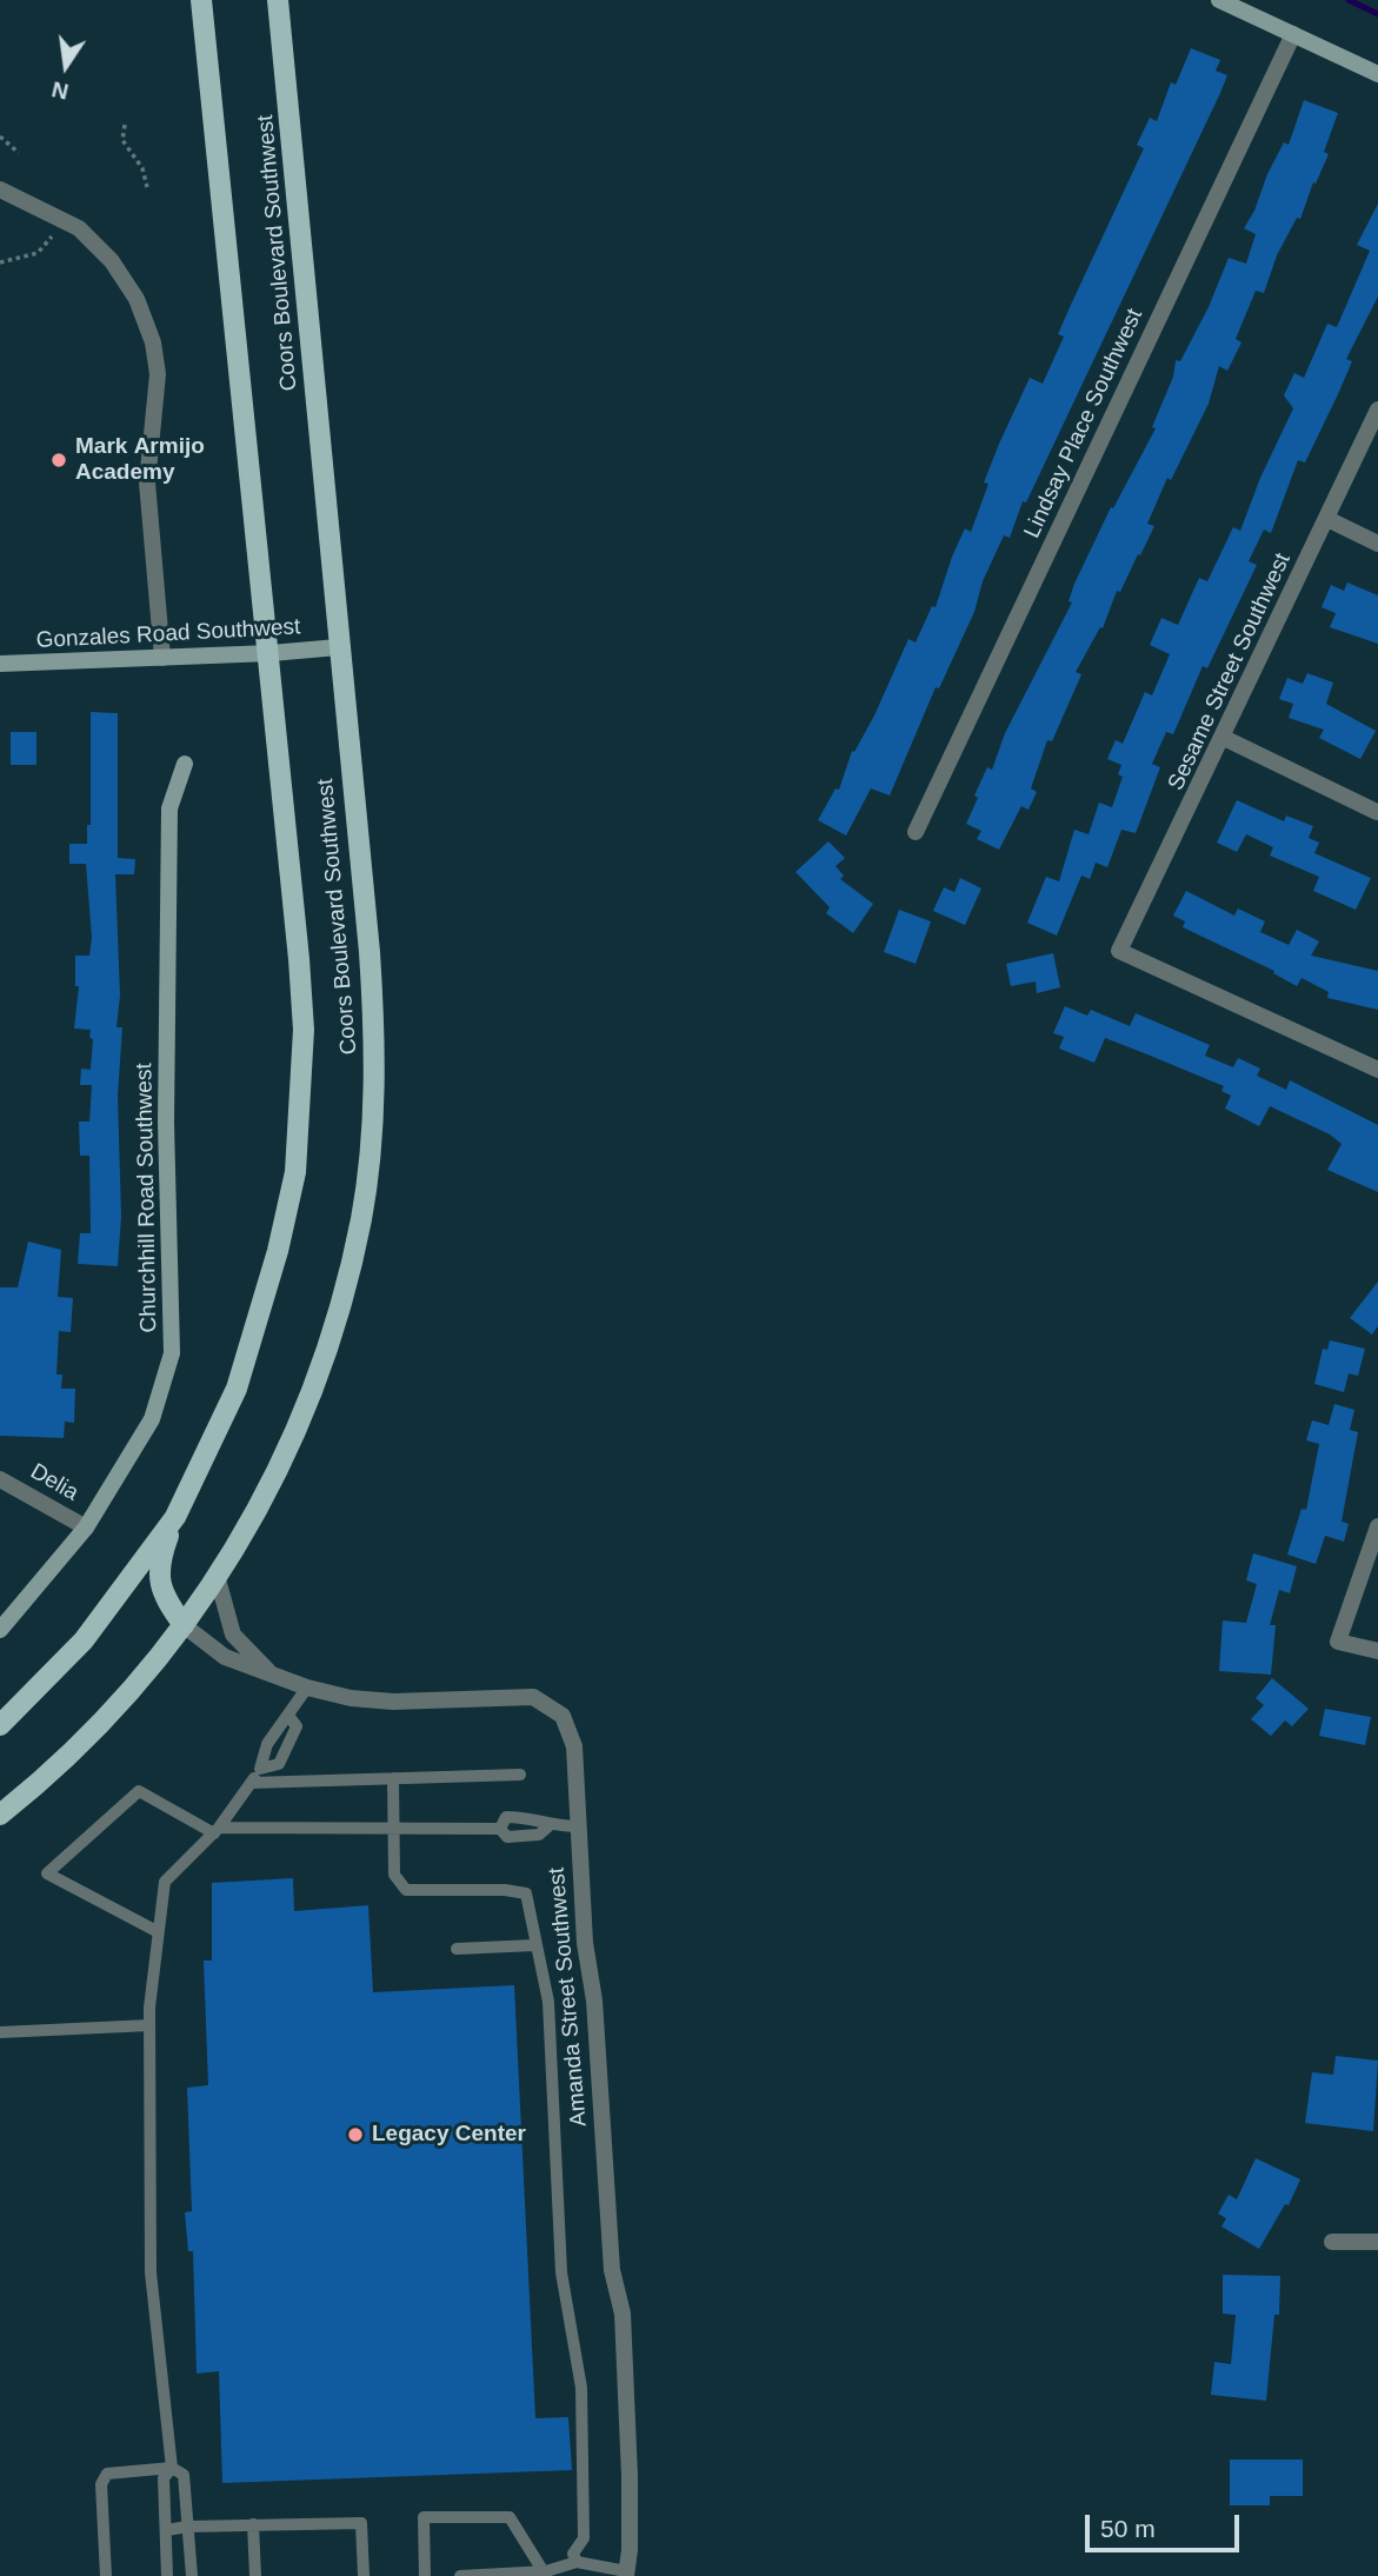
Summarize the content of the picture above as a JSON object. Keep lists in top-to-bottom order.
{
  "streets": {
    "main road": ["Coors Boulevard Southwest"],
    "street": [
      "Lindsay Place Southwest",
      "Gonzales Road Southwest",
      "Sesame Street Southwest",
      "Churchhill Road Southwest",
      "Delia",
      "Amanda Street Southwest"
    ]
  },
  "crossings": [
    ["Coors Boulevard Southwest", "Gonzales Road Southwest"],
    ["Coors Boulevard Southwest", "Amanda Street Southwest"],
    ["Churchhill Road Southwest", "Delia"]
  ],
  "places": ["Mark Armijo Academy", "Legacy Center"],
  "scale_bar": "50 m",
  "north": "bottom"
}
